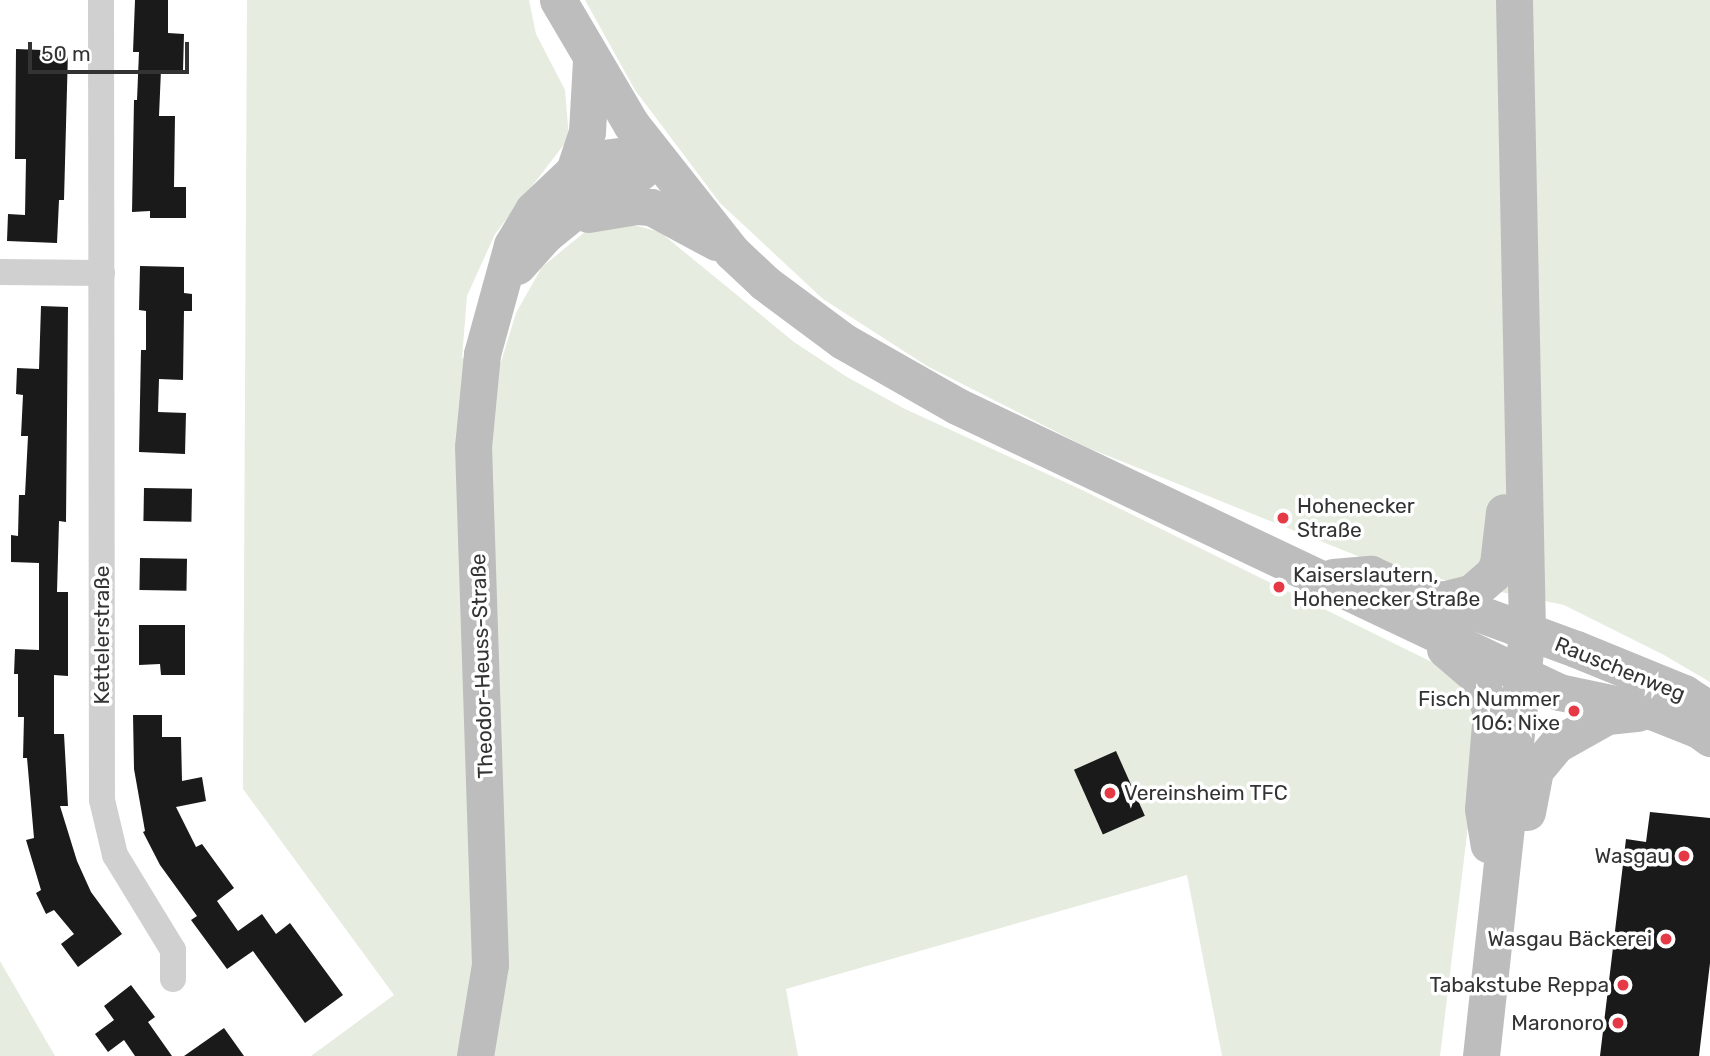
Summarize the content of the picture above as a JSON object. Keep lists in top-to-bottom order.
{
  "streets": {
    "street": ["Kettelerstraße", "Theodor-Heuss-Straße", "Rauschenweg"]
  },
  "places": [
    "Hohenecker Straße",
    "Kaiserslautern, Hohenecker Straße",
    "Fisch Nummer 106: Nixe",
    "Vereinsheim TFC",
    "Wasgau",
    "Wasgau Bäckerei",
    "Tabakstube Reppa",
    "Maronoro"
  ],
  "scale_bar": "50 m"
}
